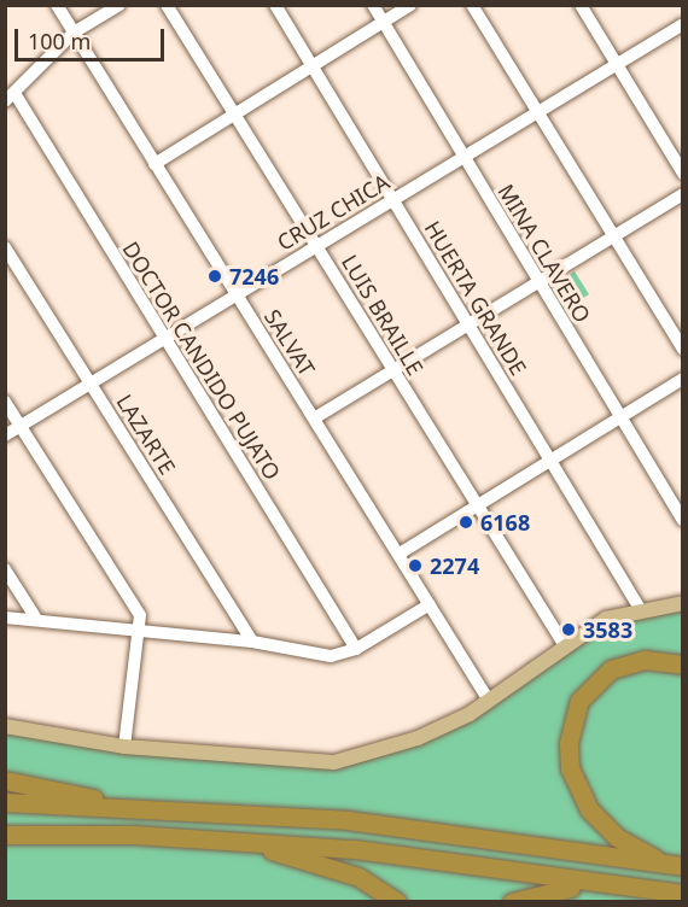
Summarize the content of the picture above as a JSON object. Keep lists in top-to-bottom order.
{
  "streets": {
    "street": [
      "CRUZ CHICA",
      "MINA CLAVERO",
      "HUERTA GRANDE",
      "LUIS BRAILLE",
      "SALVAT",
      "DOCTOR CANDIDO PUJATO",
      "LAZARTE"
    ]
  },
  "crossings": [
    ["CRUZ CHICA", "MINA CLAVERO"],
    ["CRUZ CHICA", "HUERTA GRANDE"],
    ["CRUZ CHICA", "LUIS BRAILLE"],
    ["CRUZ CHICA", "SALVAT"],
    ["CRUZ CHICA", "DOCTOR CANDIDO PUJATO"],
    ["CRUZ CHICA", "LAZARTE"]
  ],
  "places": [
    "7246",
    "6168",
    "2274",
    "3583"
  ],
  "scale_bar": "100 m"
}
